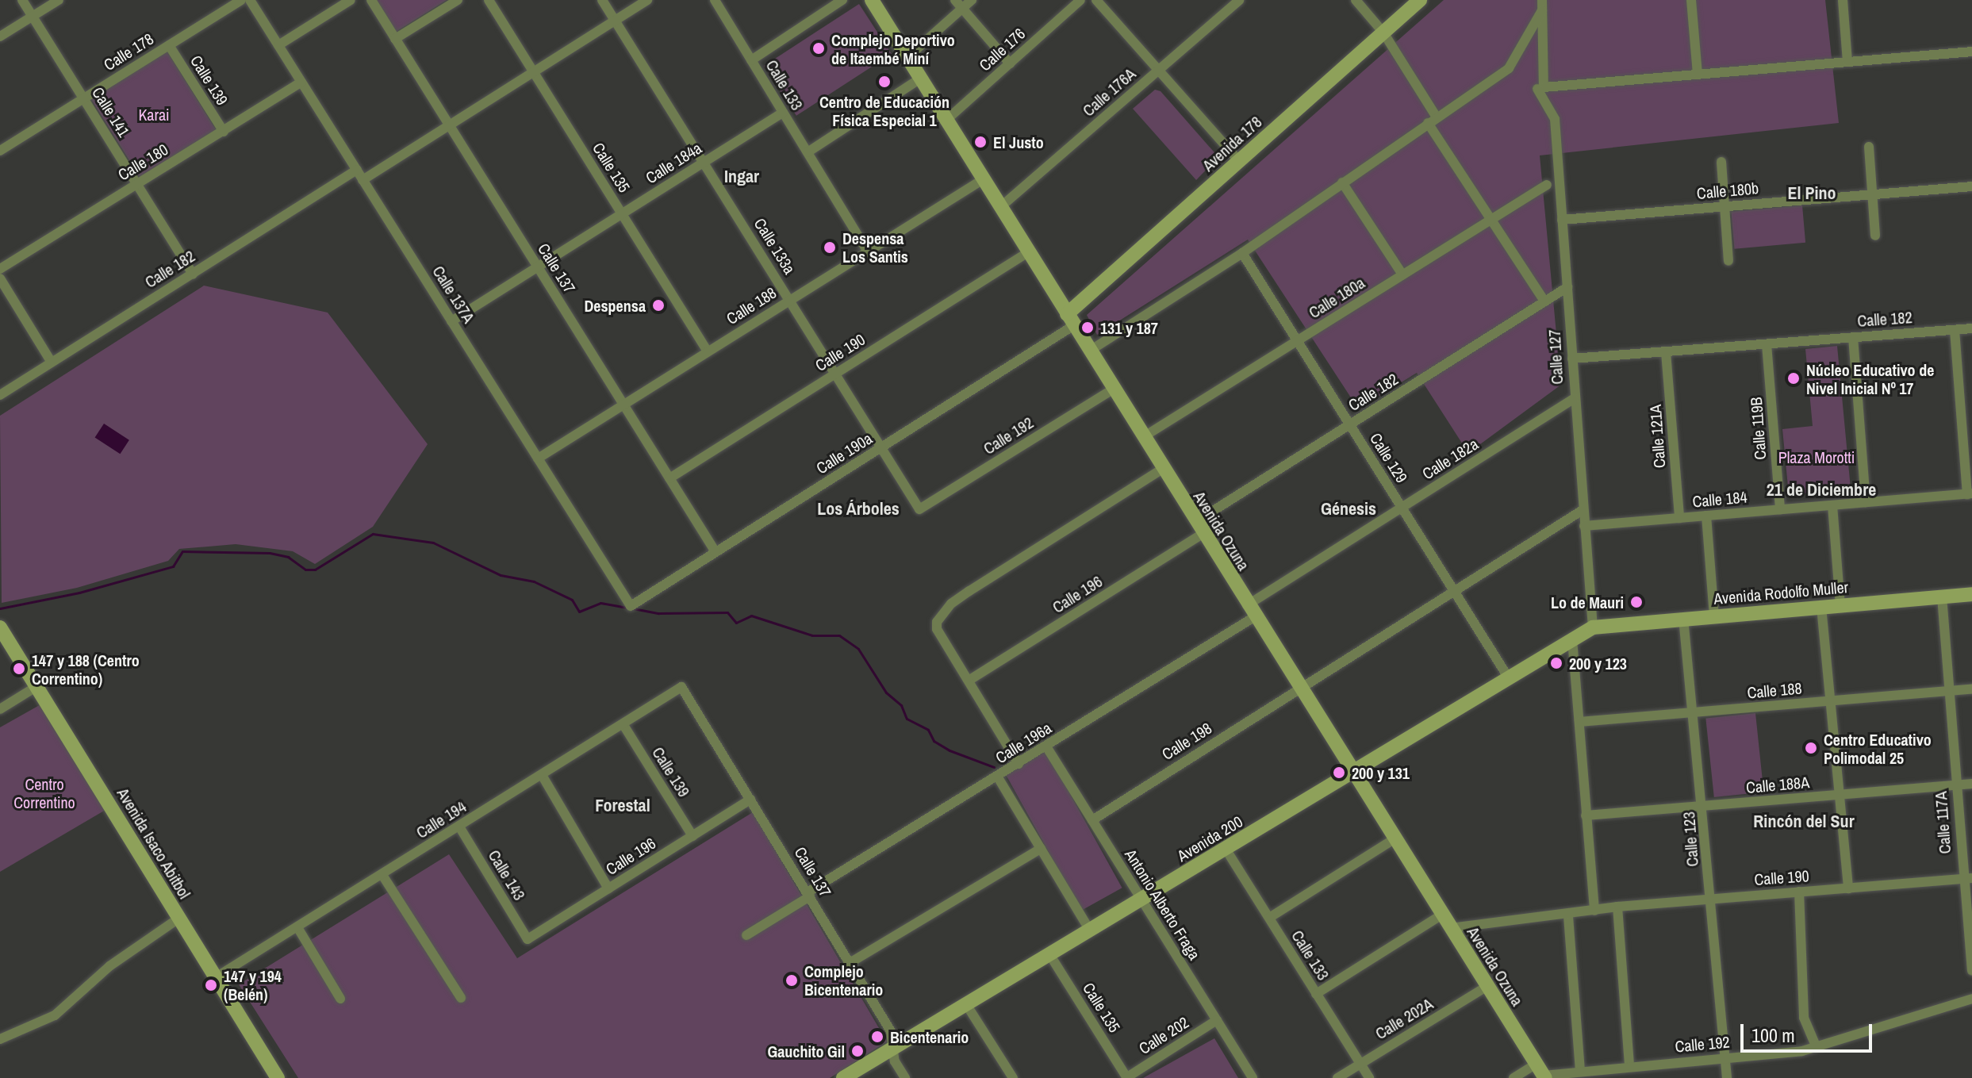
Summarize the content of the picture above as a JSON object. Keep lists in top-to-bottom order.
{
  "streets": {
    "main road": [
      "Avenida 178",
      "Avenida Ozuna",
      "Avenida Rodolfo Muller",
      "Avenida 200",
      "Avenida Isaco Abitbol"
    ],
    "street": [
      "Calle 176",
      "Calle 178",
      "Calle 139",
      "Calle 133",
      "Calle 176A",
      "Calle 141",
      "Calle 180",
      "Calle 184a",
      "Calle 135",
      "Calle 180b",
      "Calle 133a",
      "Calle 137",
      "Calle 182",
      "Calle 137A",
      "Calle 180a",
      "Calle 188",
      "Calle 190",
      "Calle 127",
      "Calle 119B",
      "Calle 192",
      "Calle 121A",
      "Calle 190a",
      "Calle 129",
      "Calle 182a",
      "Calle 184",
      "Calle 196",
      "Calle 198",
      "Calle 196a",
      "Calle 188A",
      "Calle 194",
      "Calle 117A",
      "Calle 123",
      "Calle 143",
      "Antonio Alberto Fraga",
      "Calle 202A",
      "Calle 202"
    ]
  },
  "crossings": [
    ["Calle 176", "Avenida Ozuna"],
    ["Calle 178", "Calle 139"],
    ["Calle 178", "Calle 141"],
    ["Calle 139", "Calle 180"],
    ["Calle 139", "Calle 196"],
    ["Calle 139", "Calle 194"],
    ["Calle 133", "Calle 184a"],
    ["Calle 133", "Calle 188"],
    ["Calle 133", "Avenida 200"],
    ["Calle 133", "Calle 202A"],
    ["Calle 176A", "Avenida Ozuna"],
    ["Calle 141", "Calle 180"],
    ["Calle 141", "Calle 182"],
    ["Avenida 178", "Calle 190a"],
    ["Avenida 178", "Avenida Ozuna"],
    ["Calle 180", "Calle 137A"],
    ["Calle 184a", "Calle 135"],
    ["Calle 184a", "Calle 133a"],
    ["Calle 184a", "Calle 137"],
    ["Calle 184a", "Calle 137A"],
    ["Calle 135", "Calle 188"],
    ["Calle 135", "Avenida 200"],
    ["Calle 135", "Calle 202"],
    ["Calle 180b", "Calle 127"],
    ["Calle 133a", "Calle 188"],
    ["Calle 133a", "Calle 190"],
    ["Calle 133a", "Calle 192"],
    ["Calle 133a", "Calle 190a"],
    ["Calle 137", "Calle 188"],
    ["Calle 137", "Calle 190"],
    ["Calle 137", "Calle 190a"],
    ["Calle 137", "Calle 196"],
    ["Calle 137", "Calle 196a"],
    ["Calle 137", "Calle 194"],
    ["Calle 137", "Avenida 200"],
    ["Calle 182", "Calle 137A"],
    ["Calle 182", "Calle 127"],
    ["Calle 182", "Calle 119B"],
    ["Calle 182", "Calle 121A"],
    ["Calle 182", "Calle 129"],
    ["Calle 182", "Avenida Ozuna"],
    ["Calle 182", "Calle 196"],
    ["Calle 137A", "Calle 188"],
    ["Calle 137A", "Calle 190a"],
    ["Calle 180a", "Calle 129"],
    ["Calle 180a", "Avenida Ozuna"],
    ["Calle 188", "Avenida Ozuna"],
    ["Calle 188", "Calle 117A"],
    ["Calle 188", "Calle 123"],
    ["Calle 190", "Avenida Ozuna"],
    ["Calle 190", "Calle 117A"],
    ["Calle 190", "Calle 123"],
    ["Calle 127", "Calle 182a"],
    ["Calle 127", "Calle 184"],
    ["Calle 127", "Avenida Rodolfo Muller"],
    ["Calle 127", "Avenida 200"],
    ["Calle 119B", "Calle 184"],
    ["Calle 192", "Avenida Ozuna"],
    ["Calle 192", "Calle 123"],
    ["Calle 121A", "Calle 184"],
    ["Calle 190a", "Avenida Ozuna"],
    ["Calle 129", "Calle 182a"],
    ["Calle 129", "Avenida 200"],
    ["Calle 182a", "Avenida Ozuna"],
    ["Calle 182a", "Calle 196a"],
    ["Avenida Ozuna", "Calle 196"],
    ["Avenida Ozuna", "Calle 198"],
    ["Avenida Ozuna", "Calle 196a"],
    ["Avenida Ozuna", "Avenida 200"],
    ["Avenida Ozuna", "Calle 202A"],
    ["Avenida Rodolfo Muller", "Calle 117A"],
    ["Avenida Rodolfo Muller", "Avenida 200"],
    ["Avenida Rodolfo Muller", "Calle 123"],
    ["Calle 196", "Calle 143"],
    ["Calle 198", "Antonio Alberto Fraga"],
    ["Calle 196a", "Antonio Alberto Fraga"],
    ["Calle 188A", "Calle 117A"],
    ["Calle 188A", "Calle 123"],
    ["Calle 194", "Avenida Isaco Abitbol"],
    ["Calle 194", "Calle 143"],
    ["Avenida 200", "Antonio Alberto Fraga"],
    ["Antonio Alberto Fraga", "Calle 202"]
  ],
  "districts": [
    "Ingar",
    "El Pino",
    "21 de Diciembre",
    "Los Árboles",
    "Génesis",
    "Forestal",
    "Rincón del Sur"
  ],
  "parks": ["Karai", "Plaza Morotti", "Centro Correntino"],
  "places": [
    "Complejo Deportivo de Itaembé Miní",
    "Centro de Educación Física Especial 1",
    "El Justo",
    "Despensa Los Santis",
    "Despensa",
    "131 y 187",
    "Núcleo Educativo de Nivel Inicial Nº 17",
    "Lo de Mauri",
    "200 y 123",
    "147 y 188 (Centro Correntino)",
    "Centro Educativo Polimodal 25",
    "200 y 131",
    "Complejo Bicentenario",
    "147 y 194 (Belén)",
    "Bicentenario",
    "Gauchito Gil"
  ],
  "scale_bar": "100 m"
}
